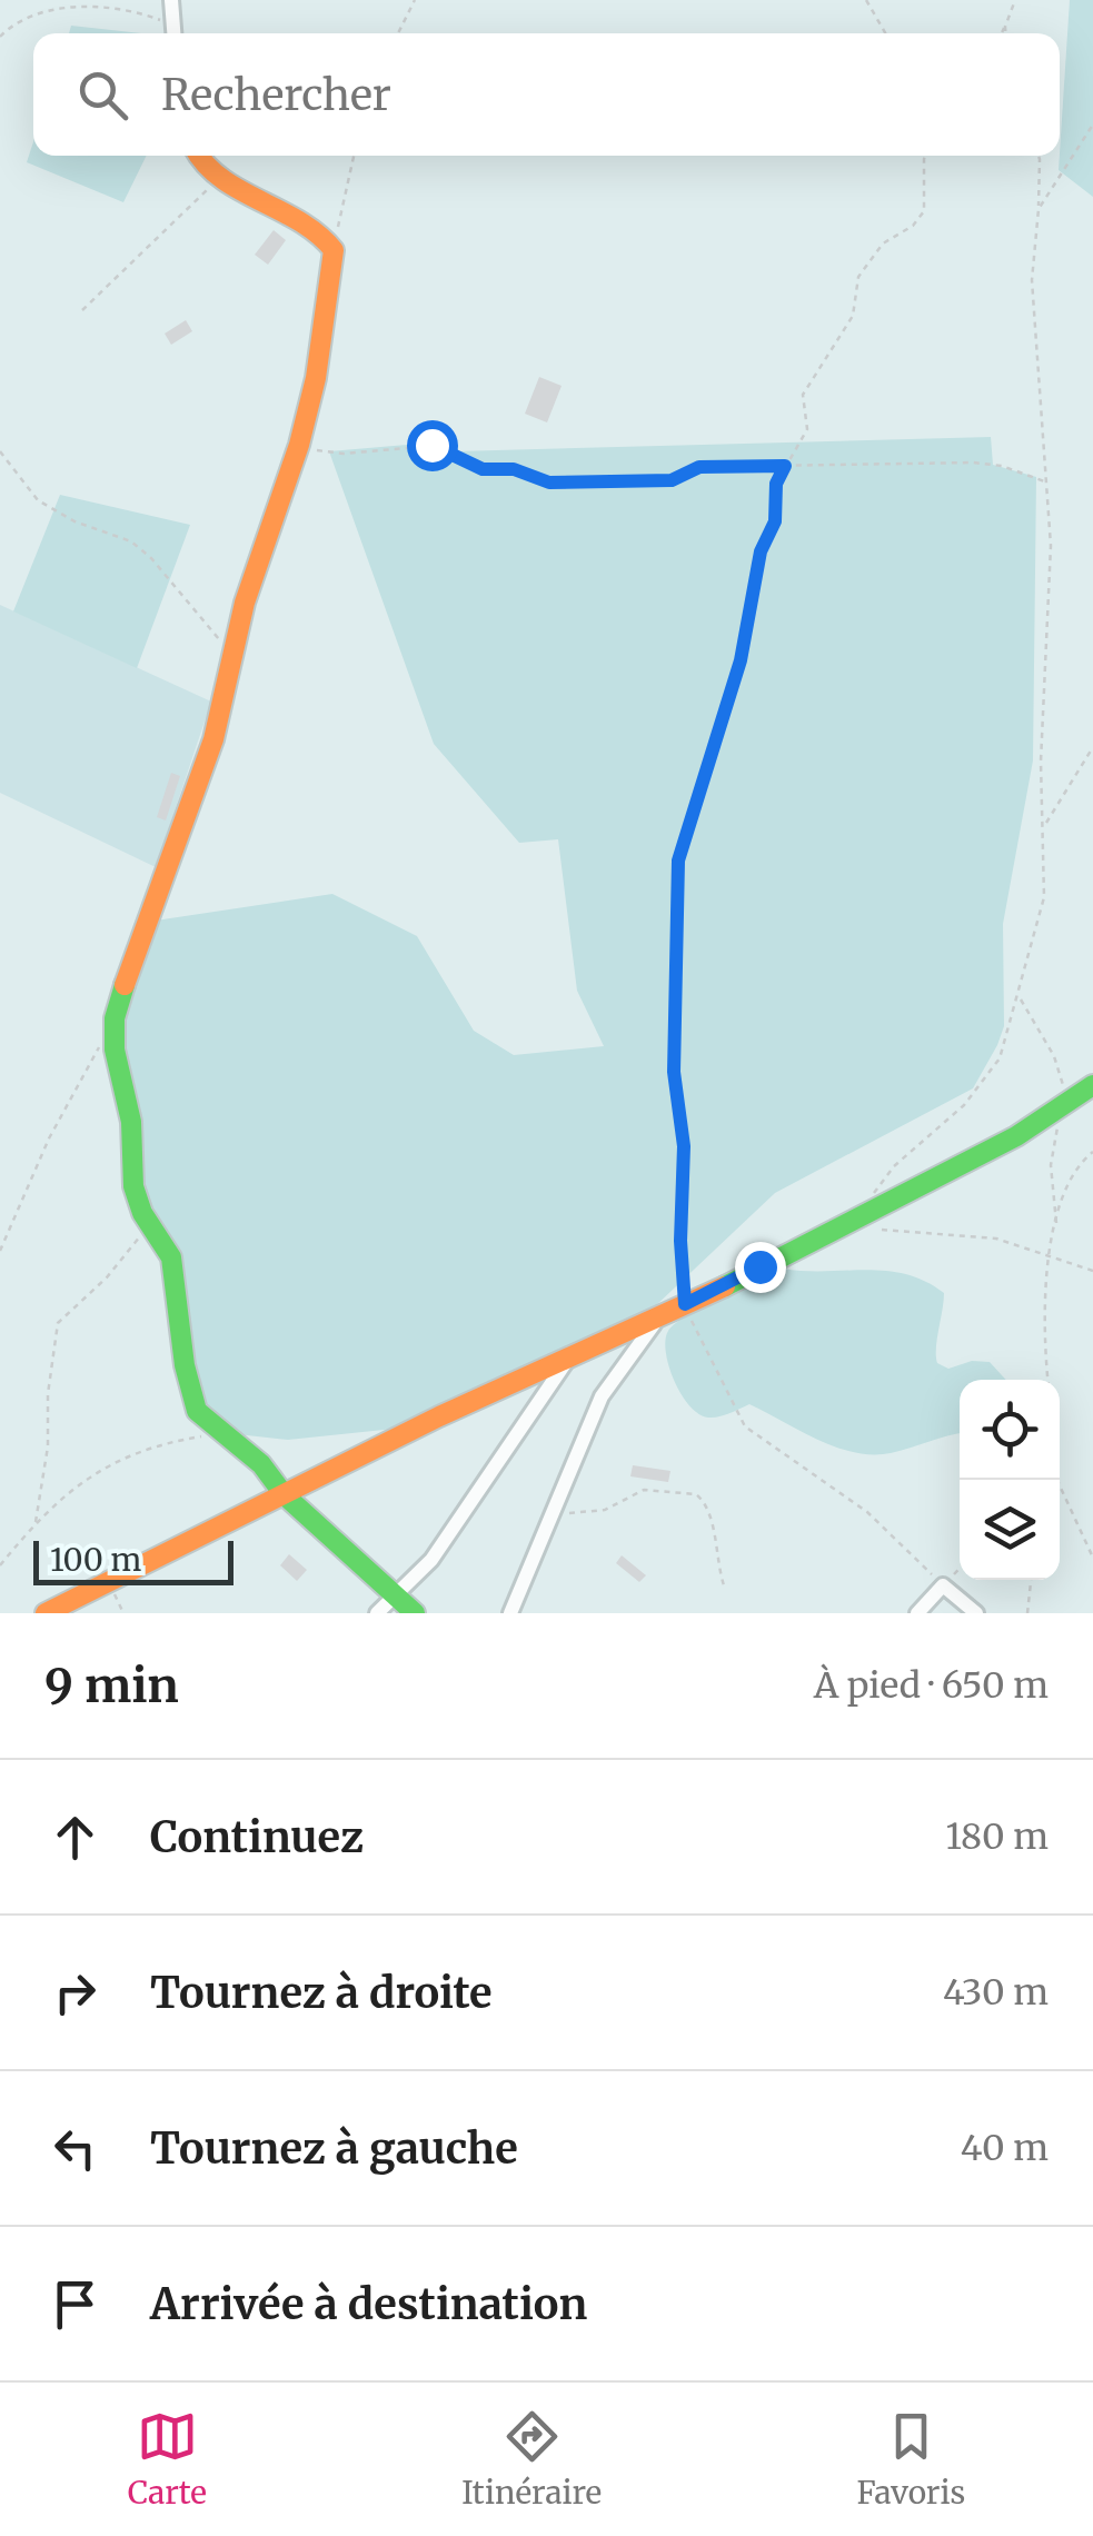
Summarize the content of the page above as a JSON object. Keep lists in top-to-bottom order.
{
  "scale_bar": "100 m",
  "page": {
    "search": "Rechercher",
    "scale": "100 m",
    "heading": ["9 min", "À pied · 650 m"],
    "list": [
      ["Continuez", "180 m"],
      ["Tournez à droite", "430 m"],
      ["Tournez à gauche", "40 m"],
      "Arrivée à destination"
    ],
    "nav": ["Carte", "Itinéraire", "Favoris"]
  }
}
